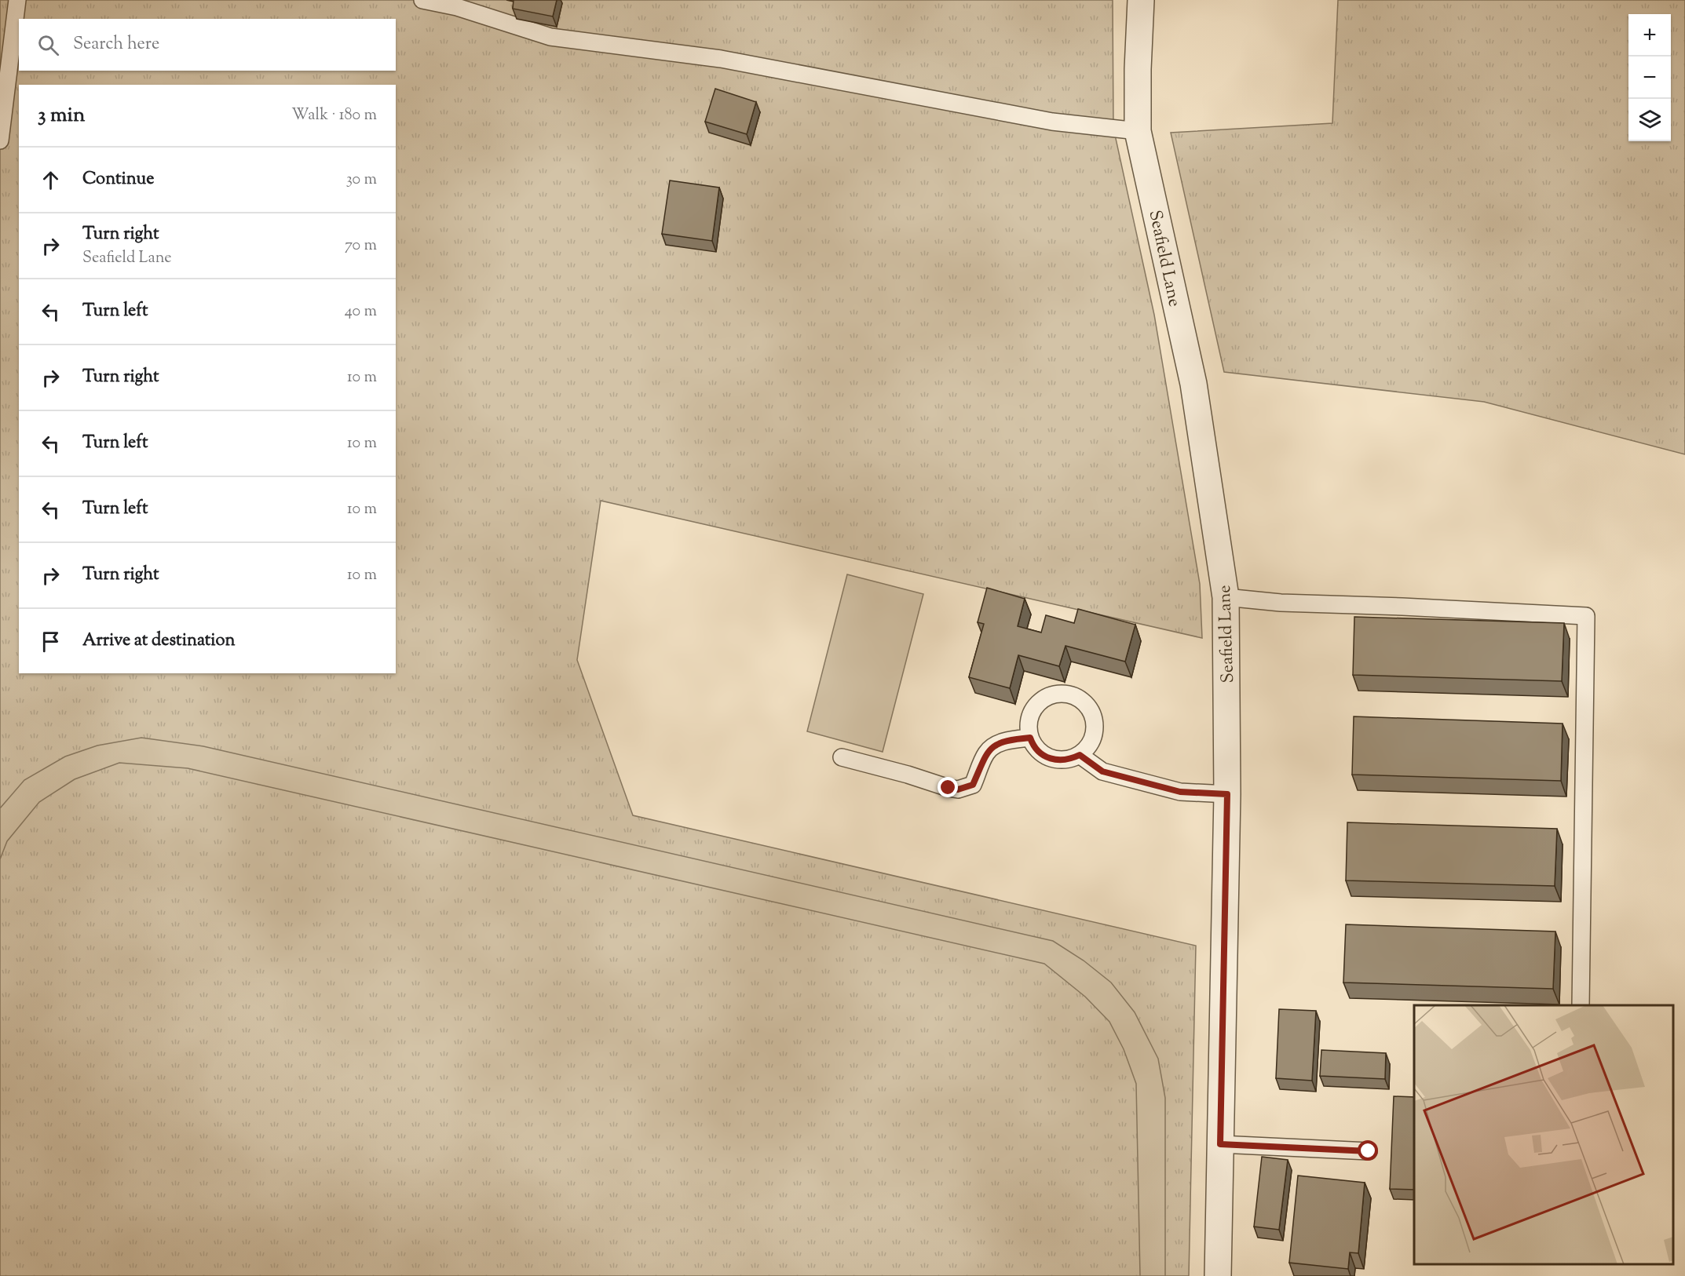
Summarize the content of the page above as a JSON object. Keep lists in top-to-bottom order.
{
  "streets": {
    "street": ["Seafield Lane"]
  },
  "page": {
    "map_buttons": ["+", "−"],
    "search": "Search here",
    "heading": ["3 min", "Walk · 180 m"],
    "list": [
      ["Continue", "30 m"],
      ["Turn right", "Seafield Lane", "70 m"],
      ["Turn left", "40 m"],
      ["Turn right", "10 m"],
      ["Turn left", "10 m"],
      ["Turn left", "10 m"],
      ["Turn right", "10 m"],
      "Arrive at destination"
    ]
  }
}
